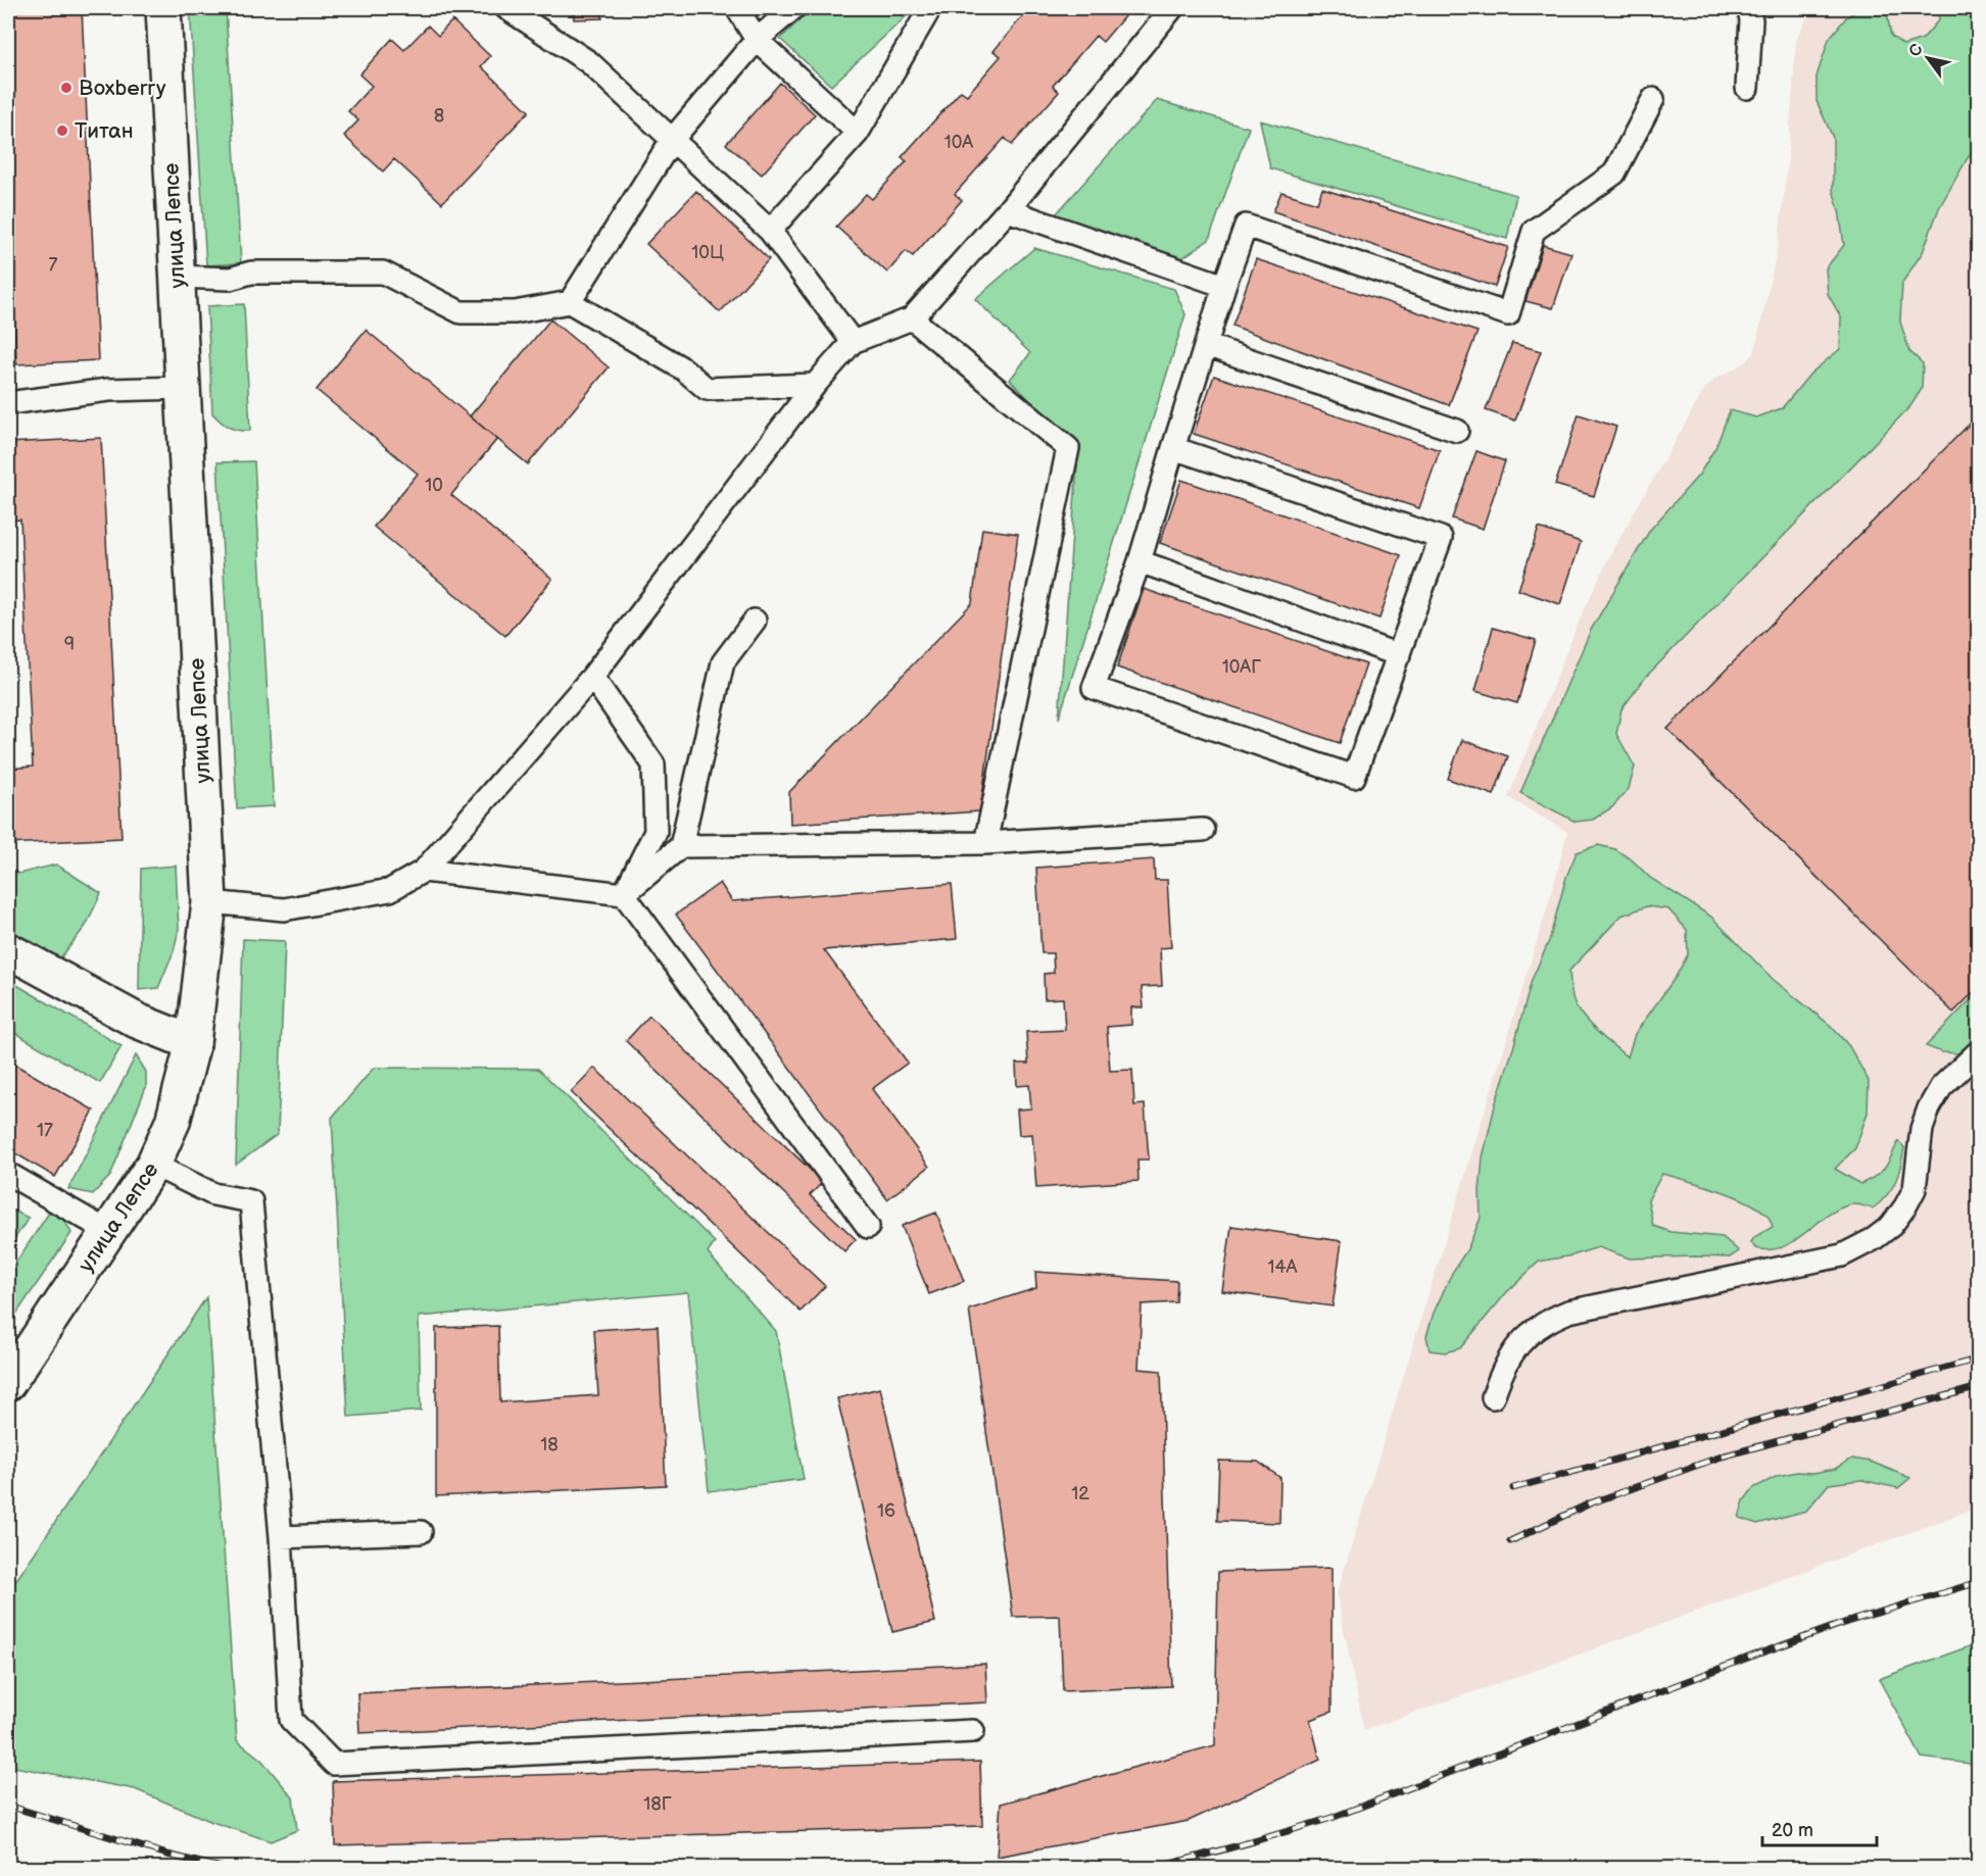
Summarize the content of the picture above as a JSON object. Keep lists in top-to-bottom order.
{
  "streets": {
    "main road": ["улица Лепсе"]
  },
  "places": ["Boxberry", "Титан"],
  "house_numbers": [
    "8",
    "10А",
    "10Ц",
    "7",
    "10",
    "9",
    "10АГ",
    "17",
    "14А",
    "18",
    "12",
    "16",
    "18Г"
  ],
  "scale_bar": "20 m",
  "north": "top left"
}
